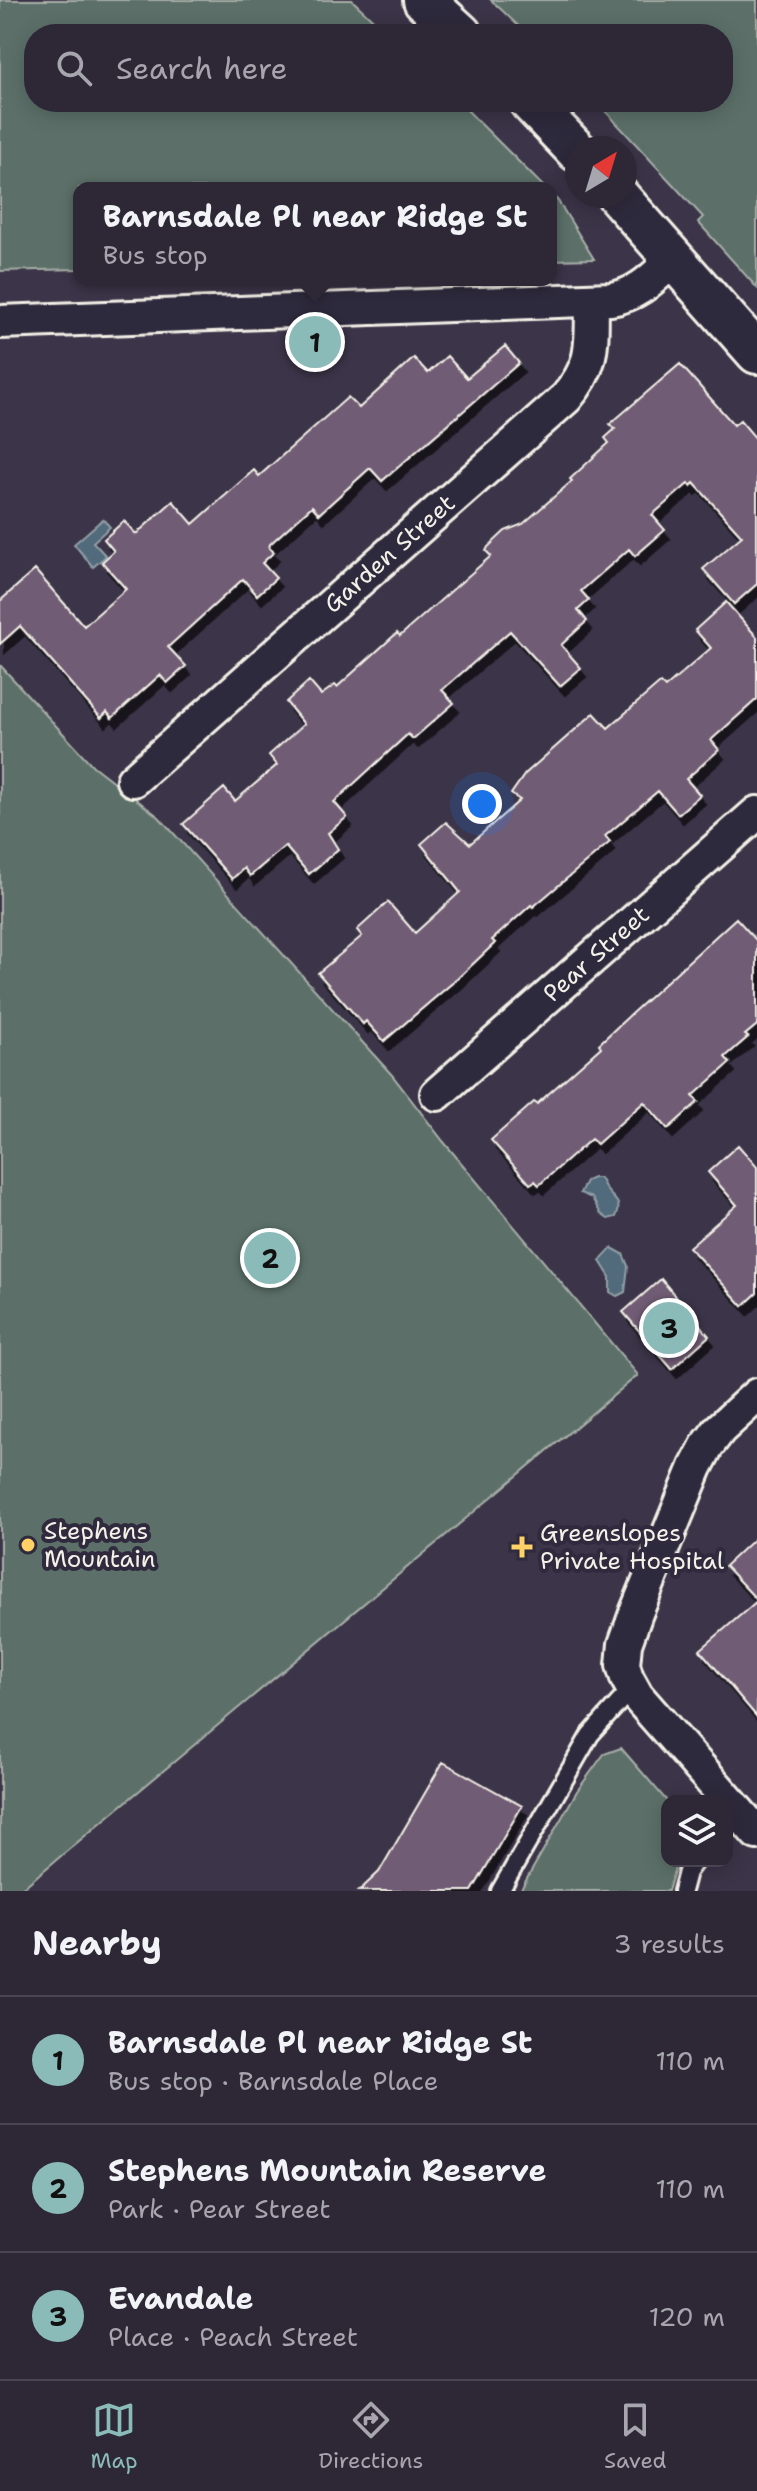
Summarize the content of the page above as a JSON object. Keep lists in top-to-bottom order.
{
  "streets": {
    "street": ["Garden Street", "Pear Street"]
  },
  "places": {
    "other": ["Stephens Mountain"],
    "health": ["Greenslopes Private Hospital"]
  },
  "north": "top right",
  "page": {
    "search": "Search here",
    "popup": ["Barnsdale Pl near Ridge St", "Bus stop"],
    "pins": ["1", "2", "3"],
    "heading": ["Nearby", "3 results"],
    "list": [
      {
        "mark": "1",
        "name": "Barnsdale Pl near Ridge St",
        "note": "Bus stop · Barnsdale Place",
        "value": "110 m"
      },
      {
        "mark": "2",
        "name": "Stephens Mountain Reserve",
        "note": "Park · Pear Street",
        "value": "110 m"
      },
      {
        "mark": "3",
        "name": "Evandale",
        "note": "Place · Peach Street",
        "value": "120 m"
      }
    ],
    "nav": ["Map", "Directions", "Saved"]
  }
}
